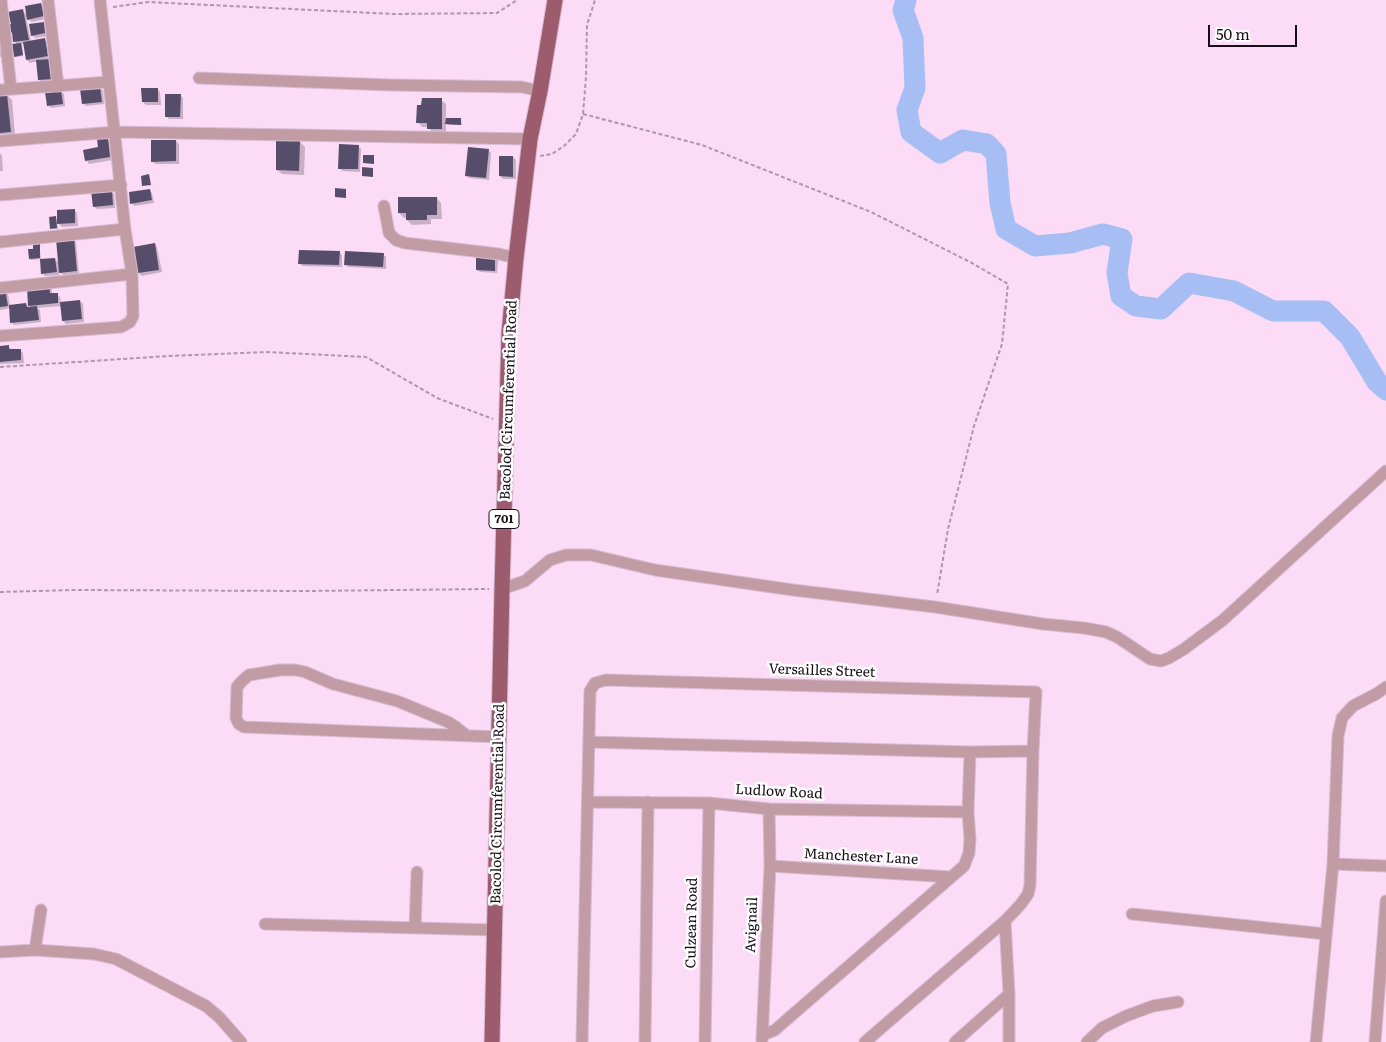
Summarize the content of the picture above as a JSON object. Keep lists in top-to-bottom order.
{
  "streets": {
    "main road": ["Bacolod Circumferential Road", "701"],
    "street": [
      "Versailles Street",
      "Ludlow Road",
      "Manchester Lane",
      "Culzean Road",
      "Avignail"
    ]
  },
  "crossings": [
    ["Ludlow Road", "Culzean Road"],
    ["Ludlow Road", "Avignail"],
    ["Manchester Lane", "Avignail"]
  ],
  "scale_bar": "50 m"
}
